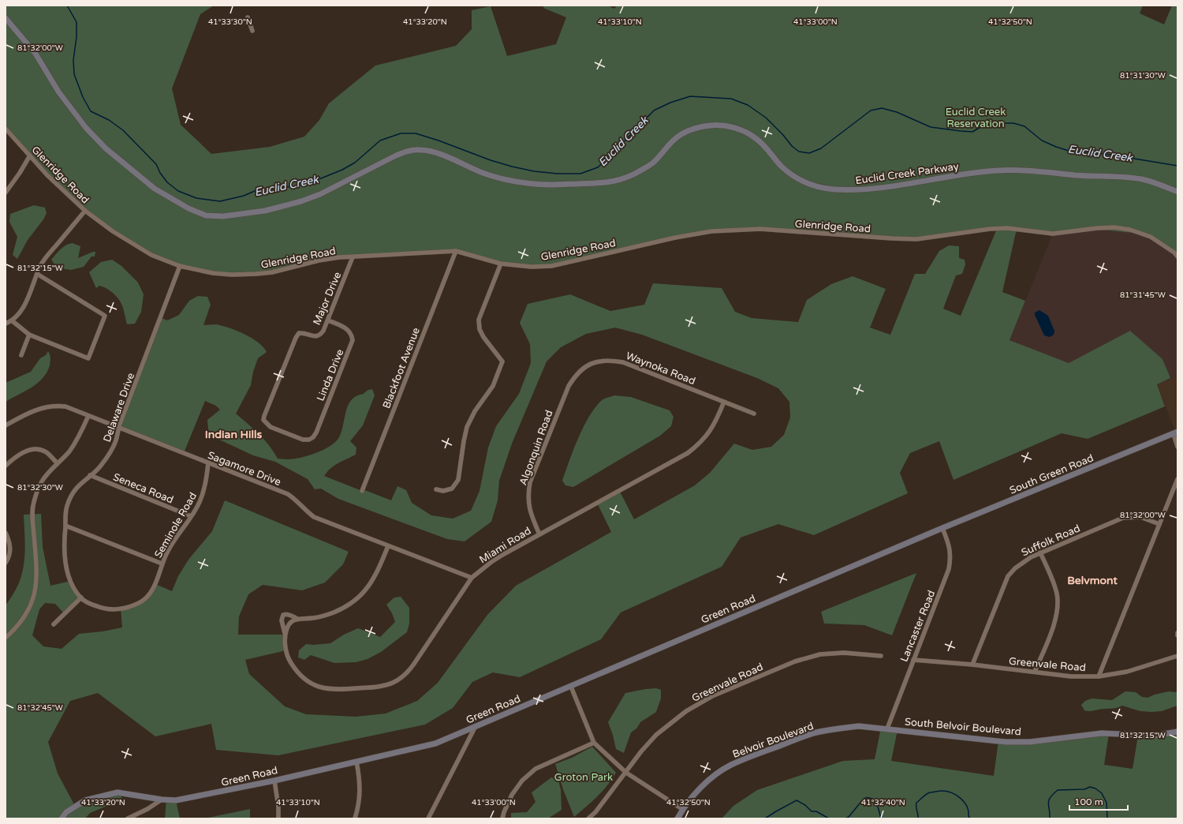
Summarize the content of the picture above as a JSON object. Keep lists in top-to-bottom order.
{
  "streets": {
    "street": [
      "Euclid Creek Parkway",
      "Glenridge Road",
      "Major Drive",
      "Blackfoot Avenue",
      "Waynoka Road",
      "Linda Drive",
      "Delaware Drive",
      "Algonquin Road",
      "Sagamore Drive",
      "South Green Road",
      "Seneca Road",
      "Seminole Road",
      "Suffolk Road",
      "Miami Road",
      "Green Road",
      "Lancaster Road",
      "Greenvale Road",
      "South Belvoir Boulevard",
      "Belvoir Boulevard"
    ]
  },
  "crossings": [
    ["Glenridge Road", "Major Drive"],
    ["Glenridge Road", "Blackfoot Avenue"],
    ["Glenridge Road", "Delaware Drive"],
    ["Major Drive", "Linda Drive"],
    ["Waynoka Road", "Algonquin Road"],
    ["Waynoka Road", "Miami Road"],
    ["Delaware Drive", "Sagamore Drive"],
    ["Delaware Drive", "Seneca Road"],
    ["Delaware Drive", "Seminole Road"],
    ["Algonquin Road", "Miami Road"],
    ["Sagamore Drive", "Seminole Road"],
    ["Sagamore Drive", "Miami Road"],
    ["South Green Road", "Green Road"],
    ["South Green Road", "Lancaster Road"],
    ["Seneca Road", "Seminole Road"],
    ["Suffolk Road", "Greenvale Road"],
    ["Lancaster Road", "Greenvale Road"],
    ["Lancaster Road", "South Belvoir Boulevard"],
    ["South Belvoir Boulevard", "Belvoir Boulevard"]
  ],
  "districts": ["Indian Hills", "Belvmont"],
  "water": ["Euclid Creek"],
  "parks": ["Euclid Creek Reservation", "Groton Park"],
  "scale_bar": "100 m",
  "coordinates": [
    "41°33'30\"N",
    "41°33'20\"N",
    "41°33'10\"N",
    "41°33'00\"N",
    "41°32'50\"N",
    "81°32'00\"W",
    "81°31'30\"W",
    "81°32'15\"W",
    "81°31'45\"W",
    "81°32'30\"W",
    "81°32'45\"W",
    "41°32'40\"N"
  ]
}
